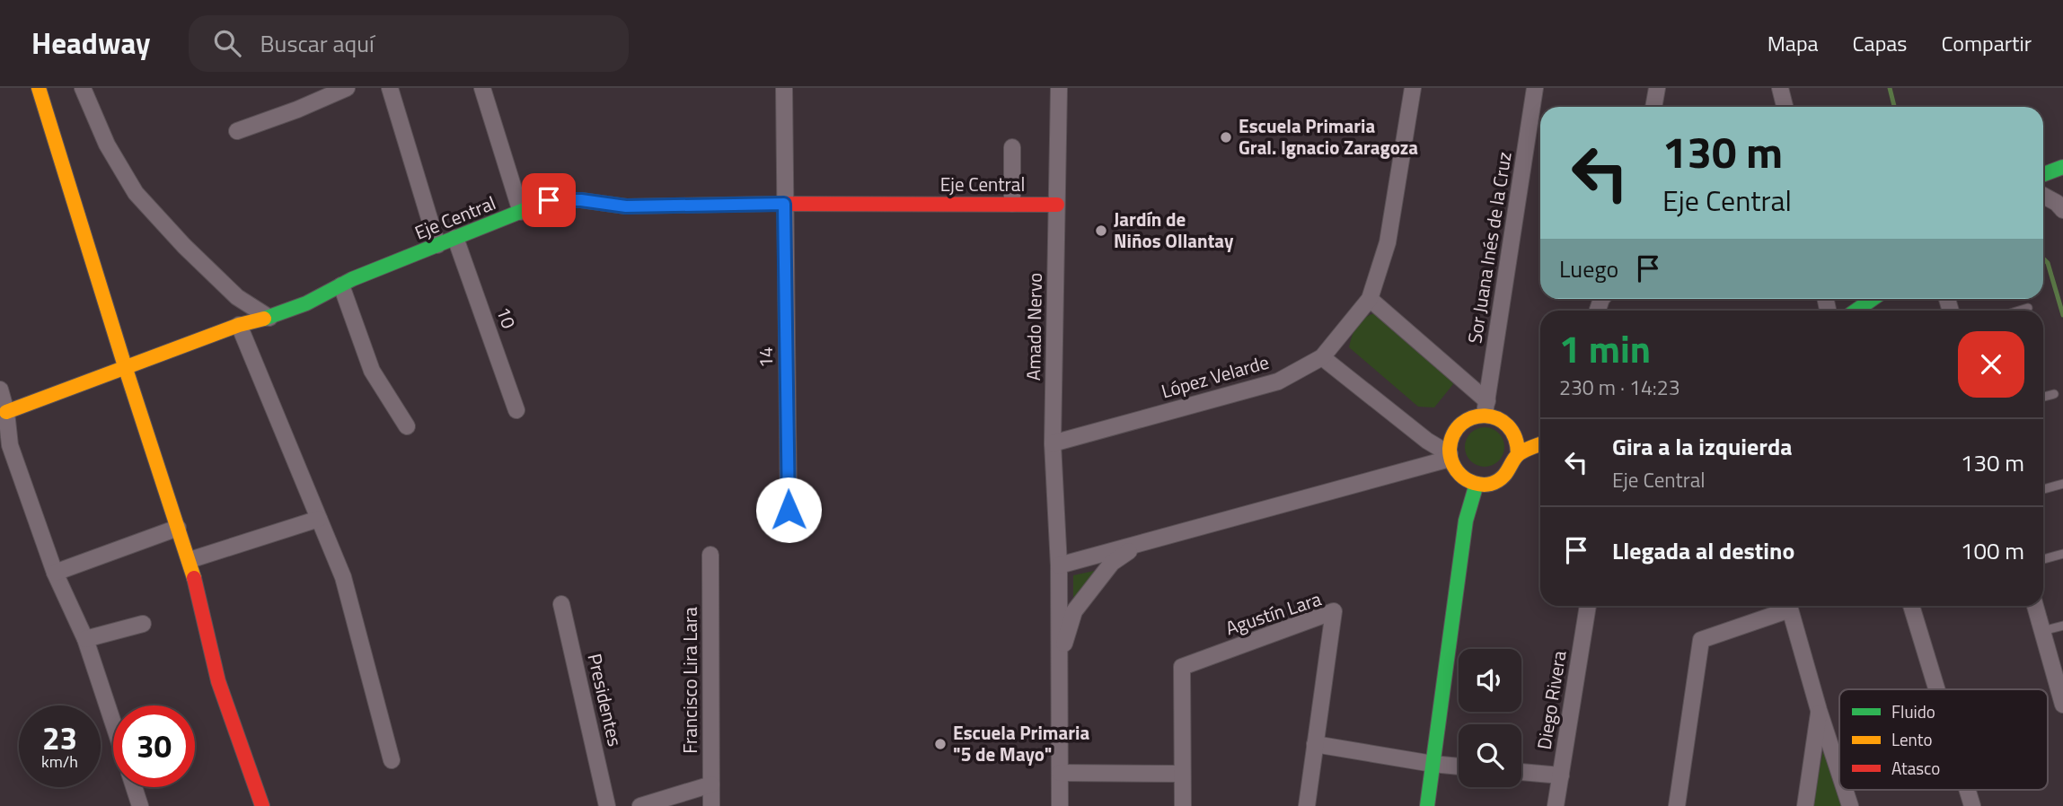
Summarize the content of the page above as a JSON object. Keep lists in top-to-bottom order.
{
  "streets": {
    "street": [
      "Eje Central",
      "Sor Juana Inés de la Cruz",
      "10",
      "Amado Nervo",
      "14",
      "López Velarde",
      "Agustín Lara",
      "Francisco Lira Lara",
      "Presidentes",
      "Diego Rivera"
    ]
  },
  "crossings": [
    ["Eje Central", "10"],
    ["Eje Central", "Amado Nervo"],
    ["Eje Central", "14"],
    ["Amado Nervo", "López Velarde"]
  ],
  "places": ["Escuela Primaria Gral. Ignacio Zaragoza", "Jardín de Niños Ollantay", "Escuela Primaria \"5 de Mayo\""],
  "legend": ["Fluido", "Lento", "Atasco"],
  "page": {
    "header": "Headway",
    "search": "Buscar aquí",
    "nav": ["Mapa", "Capas", "Compartir"],
    "turn": ["130 m", "Eje Central"],
    "then": "Luego",
    "heading": ["1 min", "230 m · 14:23"],
    "list": [
      {
        "name": "Gira a la izquierda",
        "note": "Eje Central",
        "value": "130 m"
      },
      {
        "name": "Llegada al destino",
        "value": "100 m"
      }
    ],
    "speed": "23 km/h",
    "limit": "30"
  }
}
